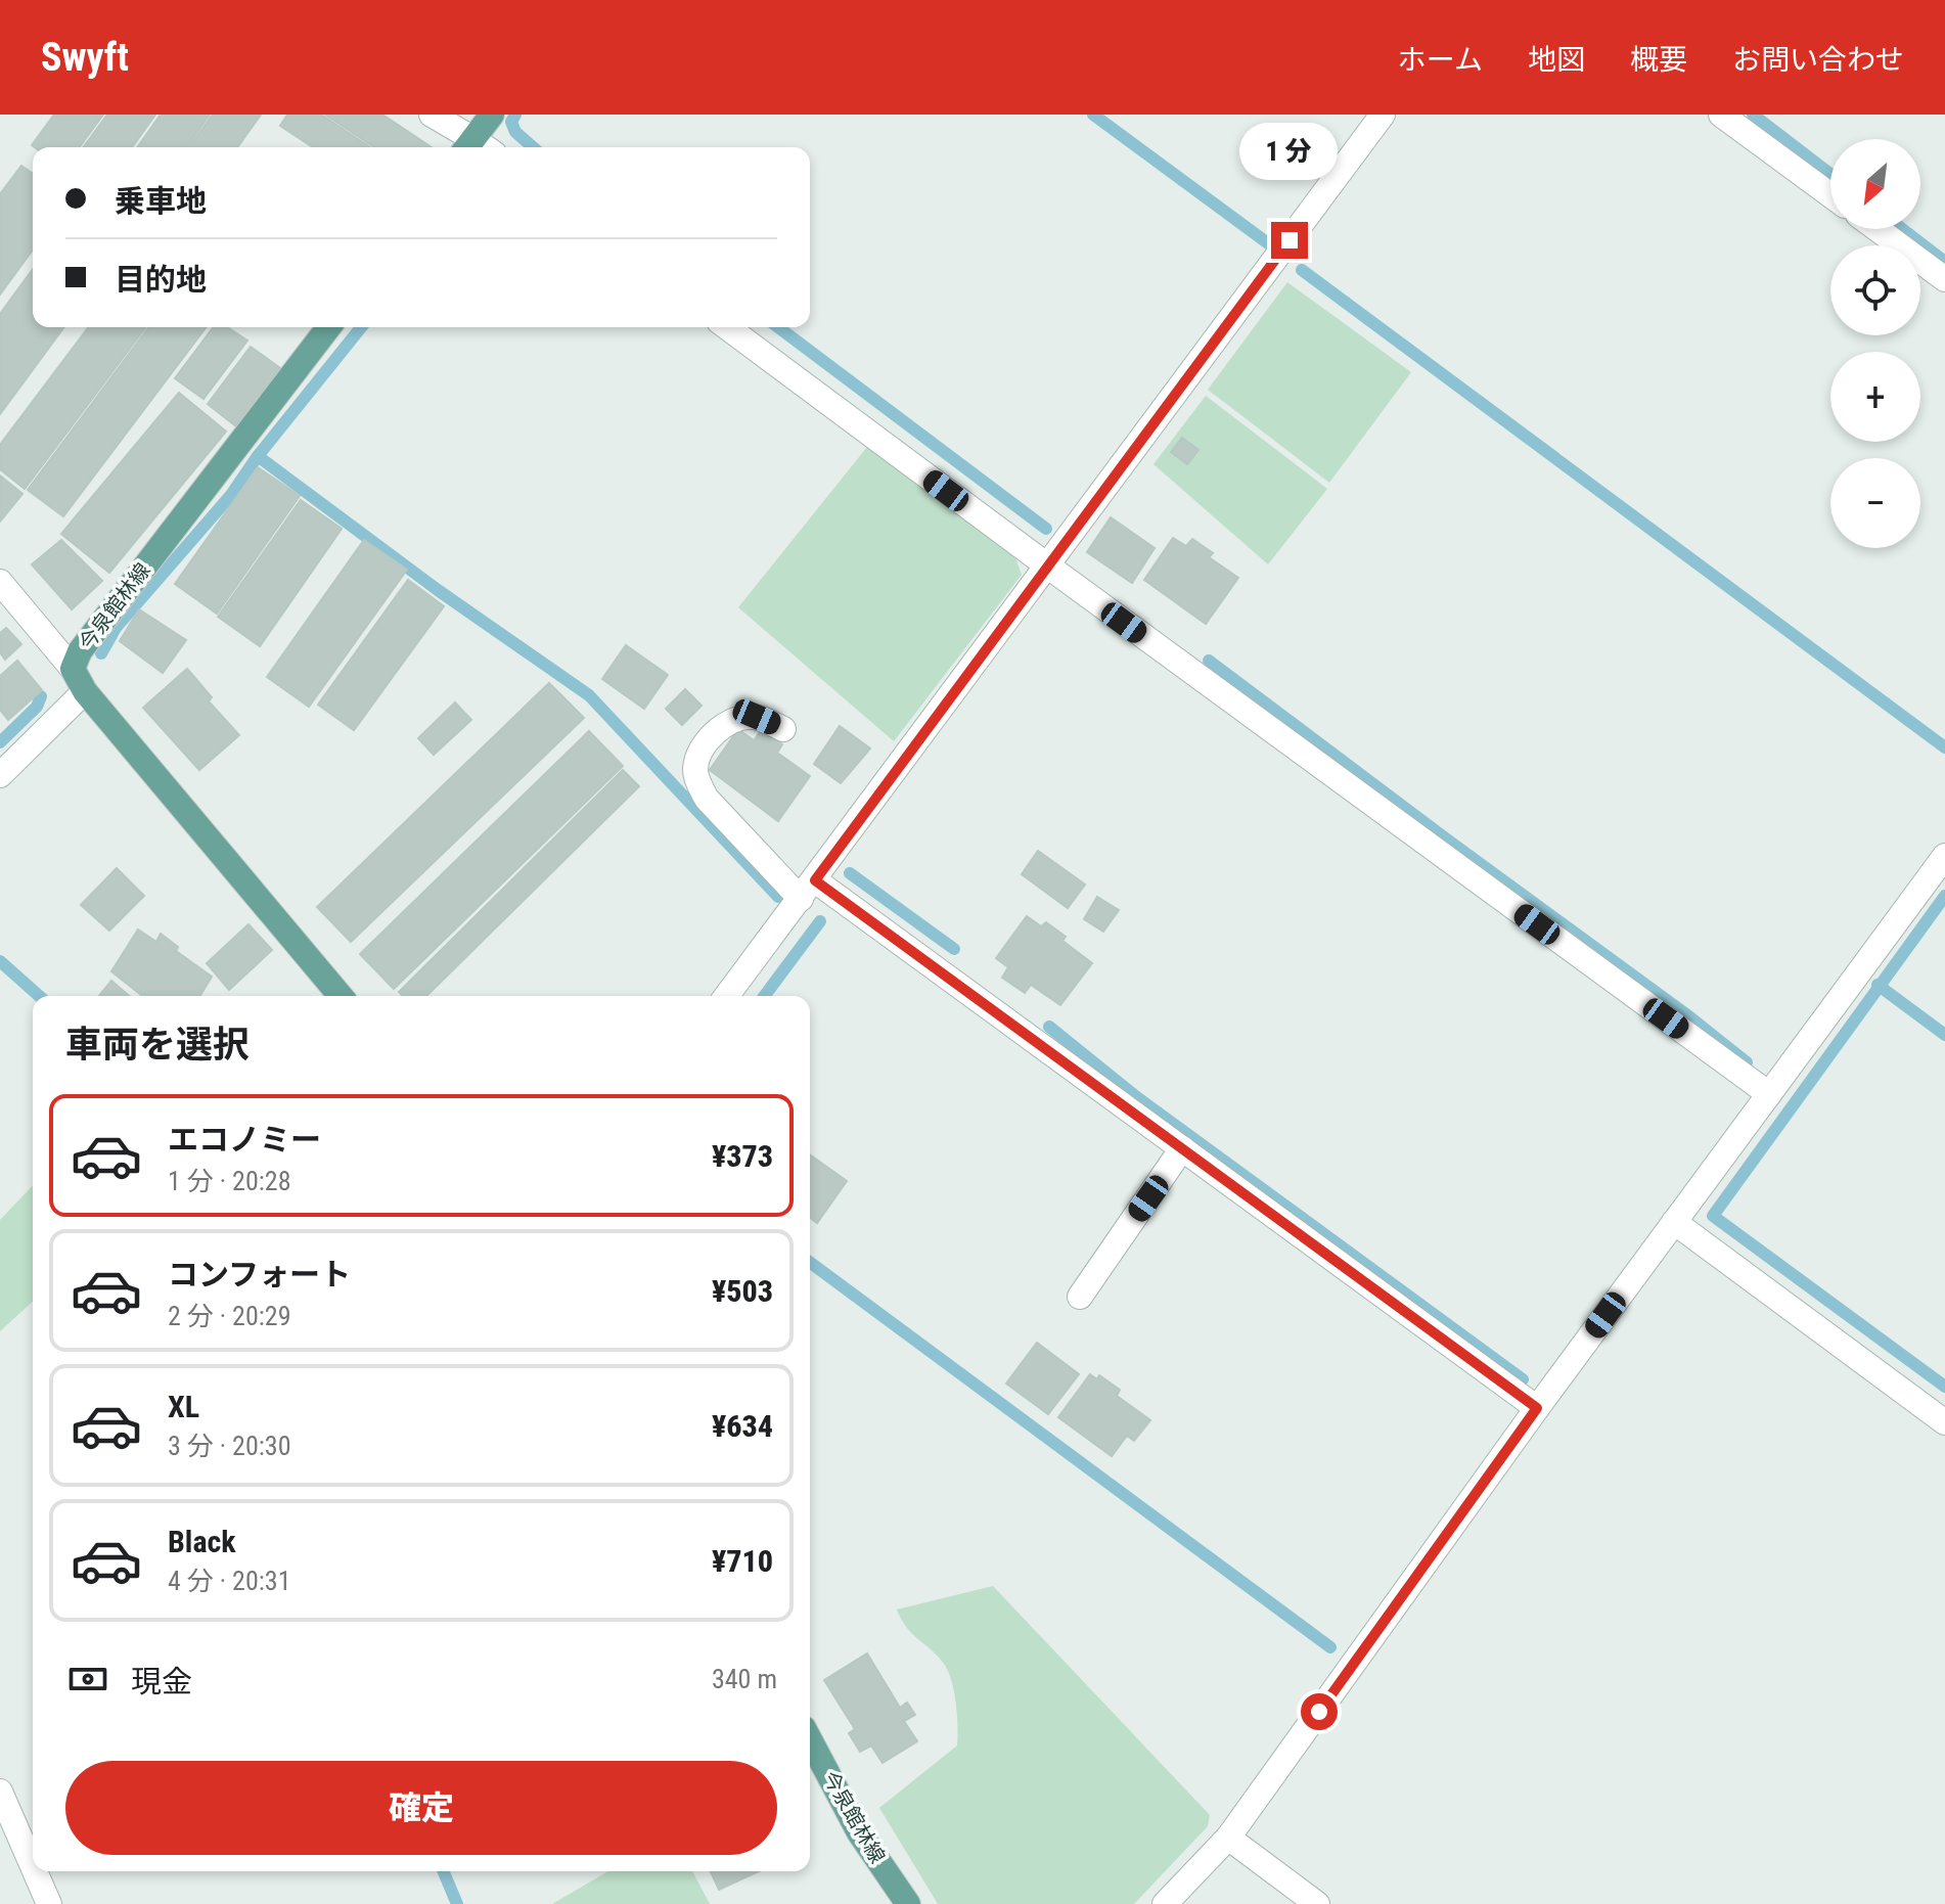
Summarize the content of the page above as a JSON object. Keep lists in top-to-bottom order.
{
  "streets": {
    "main road": ["今泉館林線"]
  },
  "north": "bottom left",
  "page": {
    "header": "Swyft",
    "nav": [
      "ホーム",
      "地図",
      "概要",
      "お問い合わせ"
    ],
    "bubble": "1 分",
    "map_buttons": ["+", "−"],
    "banner": ["乗車地", "目的地"],
    "heading": "車両を選択",
    "list": [
      {
        "name": "エコノミー",
        "note": "1 分 · 20:28",
        "value": "¥373"
      },
      {
        "name": "コンフォート",
        "note": "2 分 · 20:29",
        "value": "¥503"
      },
      {
        "name": "XL",
        "note": "3 分 · 20:30",
        "value": "¥634"
      },
      {
        "name": "Black",
        "note": "4 分 · 20:31",
        "value": "¥710"
      }
    ],
    "pay": ["現金", "340 m"],
    "buttons": "確定"
  }
}
